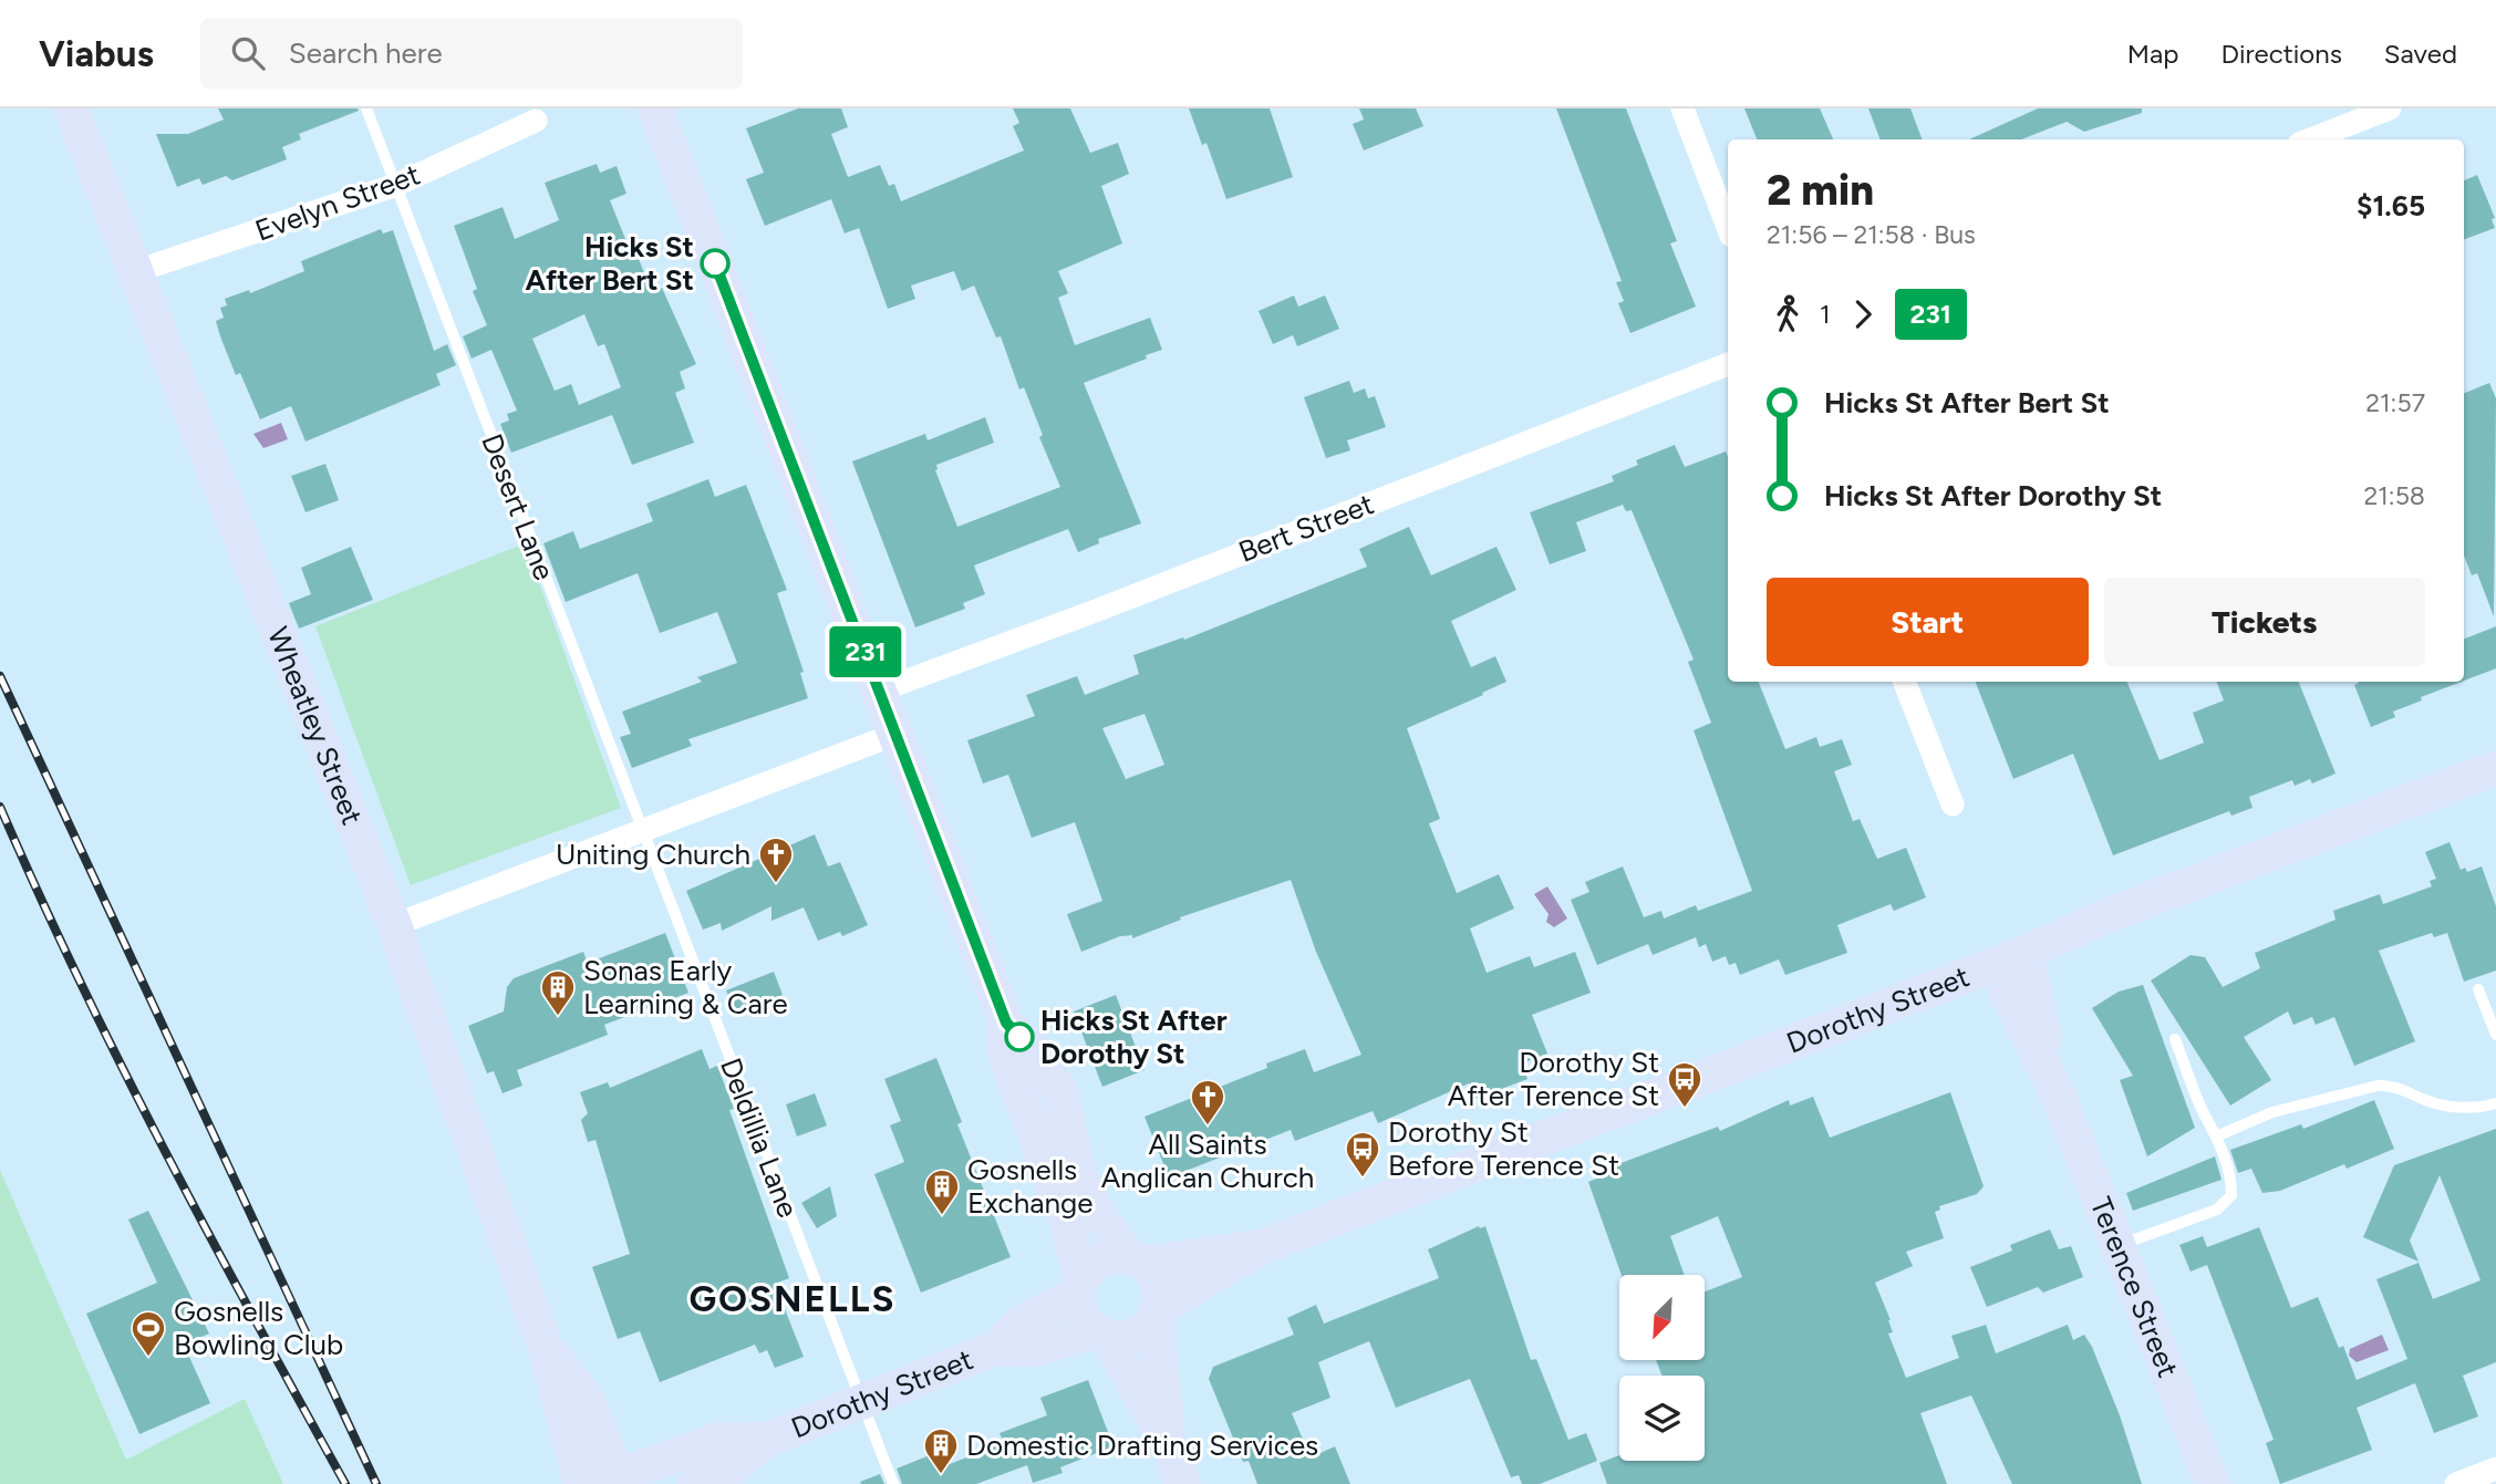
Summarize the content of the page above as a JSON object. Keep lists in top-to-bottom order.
{
  "streets": {
    "street": [
      "Evelyn Street",
      "Bert Street",
      "Wheatley Street",
      "Dorothy Street",
      "Terence Street"
    ],
    "lane": ["Desert Lane", "Deldillia Lane"]
  },
  "crossings": [
    ["Evelyn Street", "Desert Lane"],
    ["Evelyn Street", "Wheatley Street"],
    ["Desert Lane", "Deldillia Lane"],
    ["Wheatley Street", "Dorothy Street"],
    ["Dorothy Street", "Deldillia Lane"],
    ["Dorothy Street", "Terence Street"]
  ],
  "districts": ["GOSNELLS"],
  "places": {
    "other": ["Hicks St After Bert St", "Hicks St After Dorothy St"],
    "church": ["Uniting Church", "All Saints Anglican Church"],
    "building": ["Sonas Early Learning & Care", "Gosnells Exchange", "Domestic Drafting Services"],
    "bus stop": ["Dorothy St After Terence St", "Dorothy St Before Terence St"],
    "sports": ["Gosnells Bowling Club"]
  },
  "lines": ["bus line 231"],
  "north": "bottom left",
  "page": {
    "header": "Viabus",
    "search": "Search here",
    "nav": ["Map", "Directions", "Saved"],
    "on_map": "231",
    "heading": ["2 min", "21:56 – 21:58 · Bus", "$1.65"],
    "legs": ["1", "231"],
    "list": [
      {
        "name": "Hicks St After Bert St",
        "value": "21:57"
      },
      {
        "name": "Hicks St After Dorothy St",
        "value": "21:58"
      }
    ],
    "buttons": ["Start", "Tickets"]
  }
}
